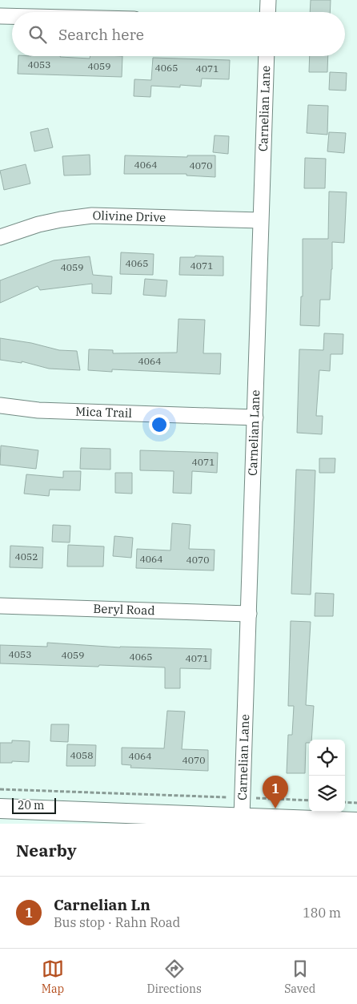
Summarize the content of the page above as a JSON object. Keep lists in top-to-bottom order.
{
  "streets": {
    "street": [
      "Carnelian Lane",
      "Olivine Drive",
      "Mica Trail",
      "Beryl Road"
    ]
  },
  "crossings": [
    ["Carnelian Lane", "Olivine Drive"],
    ["Carnelian Lane", "Mica Trail"],
    ["Carnelian Lane", "Beryl Road"]
  ],
  "house_numbers": [
    "4053",
    "4059",
    "4065",
    "4071",
    "4064",
    "4070",
    "4065",
    "4071",
    "4059",
    "4064",
    "4071",
    "4052",
    "4064",
    "4070",
    "4053",
    "4059",
    "4065",
    "4071",
    "4058",
    "4064",
    "4070"
  ],
  "scale_bar": "20 m",
  "page": {
    "search": "Search here",
    "pins": "1",
    "scale": "20 m",
    "heading": "Nearby",
    "list": [
      {
        "mark": "1",
        "name": "Carnelian Ln",
        "note": "Bus stop · Rahn Road",
        "value": "180 m"
      }
    ],
    "nav": ["Map", "Directions", "Saved"]
  }
}
